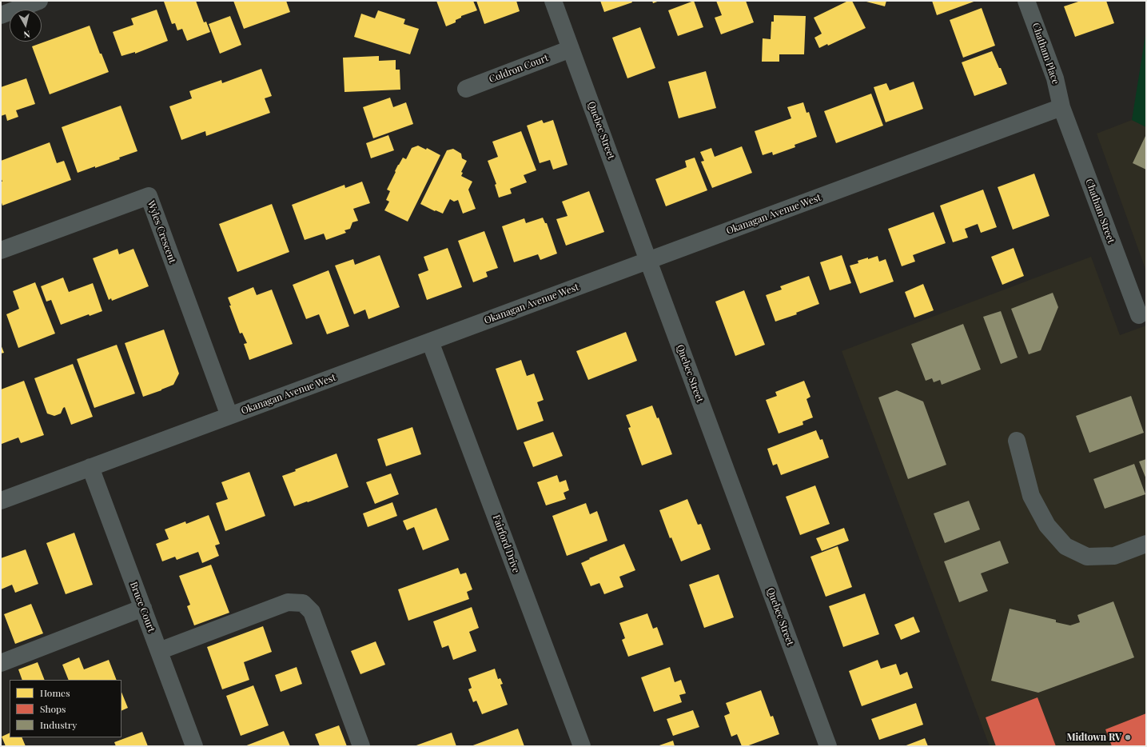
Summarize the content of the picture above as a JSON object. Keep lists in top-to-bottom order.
{
  "streets": {
    "street": [
      "Chatham Place",
      "Coldron Court",
      "Quebec Street",
      "Chatham Street",
      "Okanagan Avenue West",
      "Wyles Crescent",
      "Fairford Drive",
      "Bruce Court"
    ]
  },
  "crossings": [
    ["Chatham Place", "Chatham Street"],
    ["Chatham Place", "Okanagan Avenue West"],
    ["Coldron Court", "Quebec Street"],
    ["Quebec Street", "Okanagan Avenue West"],
    ["Chatham Street", "Okanagan Avenue West"],
    ["Okanagan Avenue West", "Wyles Crescent"],
    ["Okanagan Avenue West", "Fairford Drive"],
    ["Okanagan Avenue West", "Bruce Court"]
  ],
  "places": ["Midtown RV"],
  "legend": ["Homes", "Shops", "Industry"],
  "north": "bottom"
}
